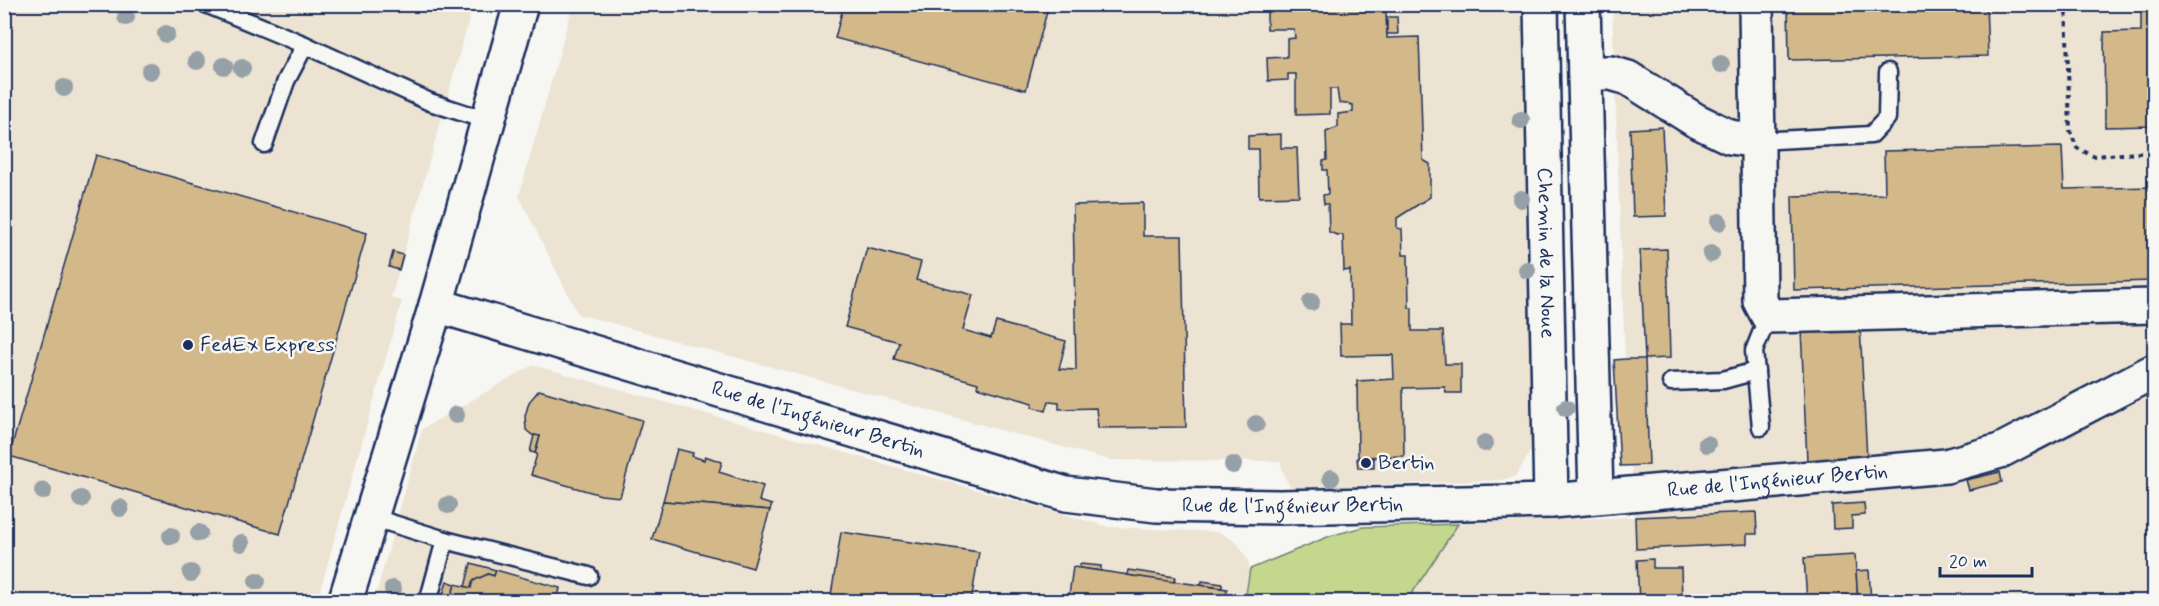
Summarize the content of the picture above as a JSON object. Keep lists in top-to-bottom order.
{
  "streets": {
    "street": ["Chemin de la Noue", "Rue de l'Ingénieur Bertin"]
  },
  "crossings": [
    ["Chemin de la Noue", "Rue de l'Ingénieur Bertin"]
  ],
  "places": ["FedEx Express", "Bertin"],
  "scale_bar": "20 m"
}
